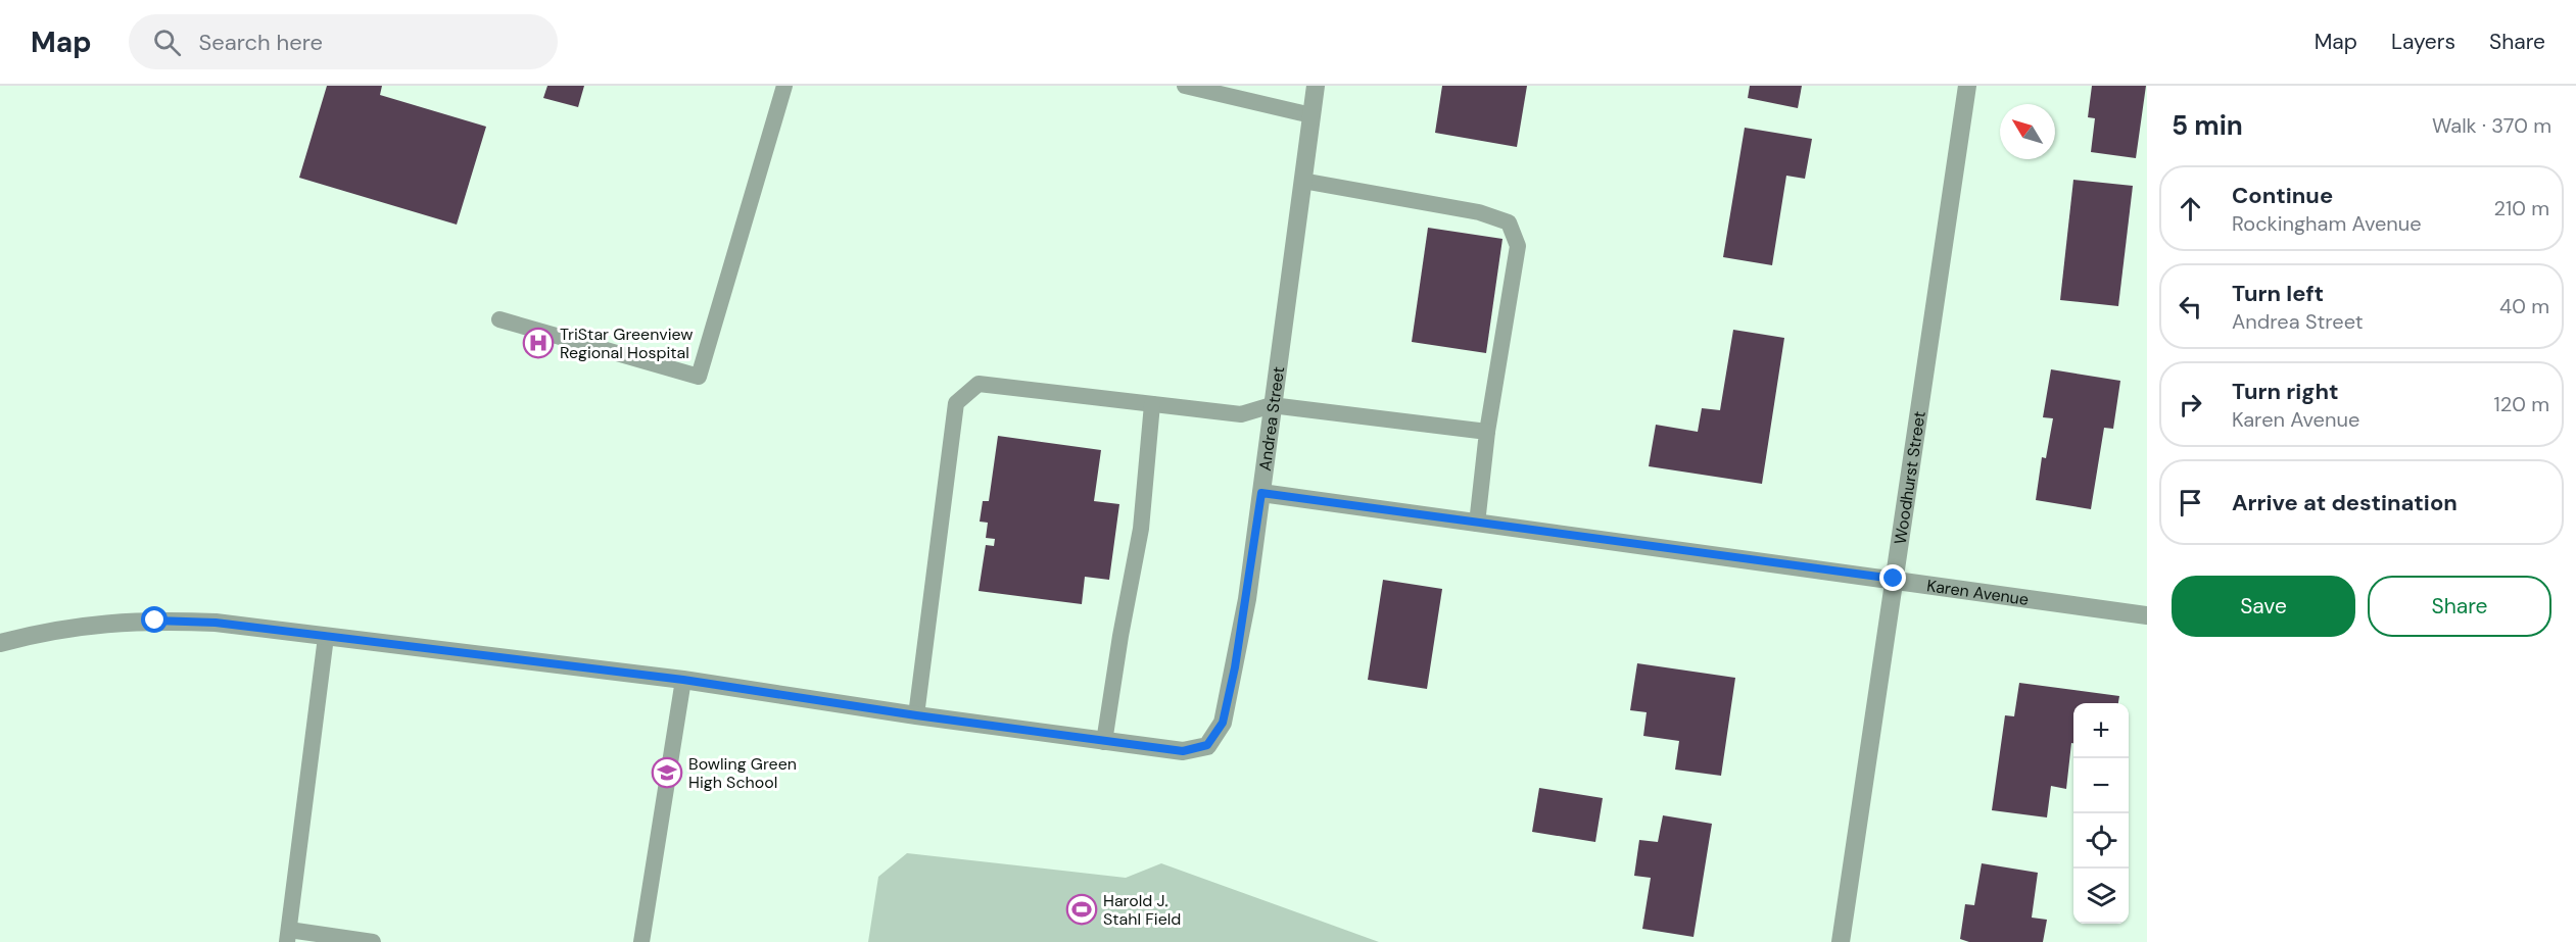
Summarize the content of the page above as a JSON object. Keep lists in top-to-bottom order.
{
  "streets": {
    "street": ["Andrea Street", "Woodhurst Street", "Karen Avenue"]
  },
  "crossings": [
    ["Andrea Street", "Karen Avenue"],
    ["Woodhurst Street", "Karen Avenue"]
  ],
  "places": {
    "hospital": ["TriStar Greenview Regional Hospital"],
    "school or university": ["Bowling Green High School"],
    "sports": ["Harold J. Stahl Field"]
  },
  "north": "top left",
  "page": {
    "header": "Map",
    "search": "Search here",
    "nav": ["Map", "Layers", "Share"],
    "heading": ["5 min", "Walk · 370 m"],
    "list": [
      ["Continue", "Rockingham Avenue", "210 m"],
      ["Turn left", "Andrea Street", "40 m"],
      ["Turn right", "Karen Avenue", "120 m"],
      "Arrive at destination"
    ],
    "buttons": ["Save", "Share"],
    "map_buttons": ["+", "−"]
  }
}
